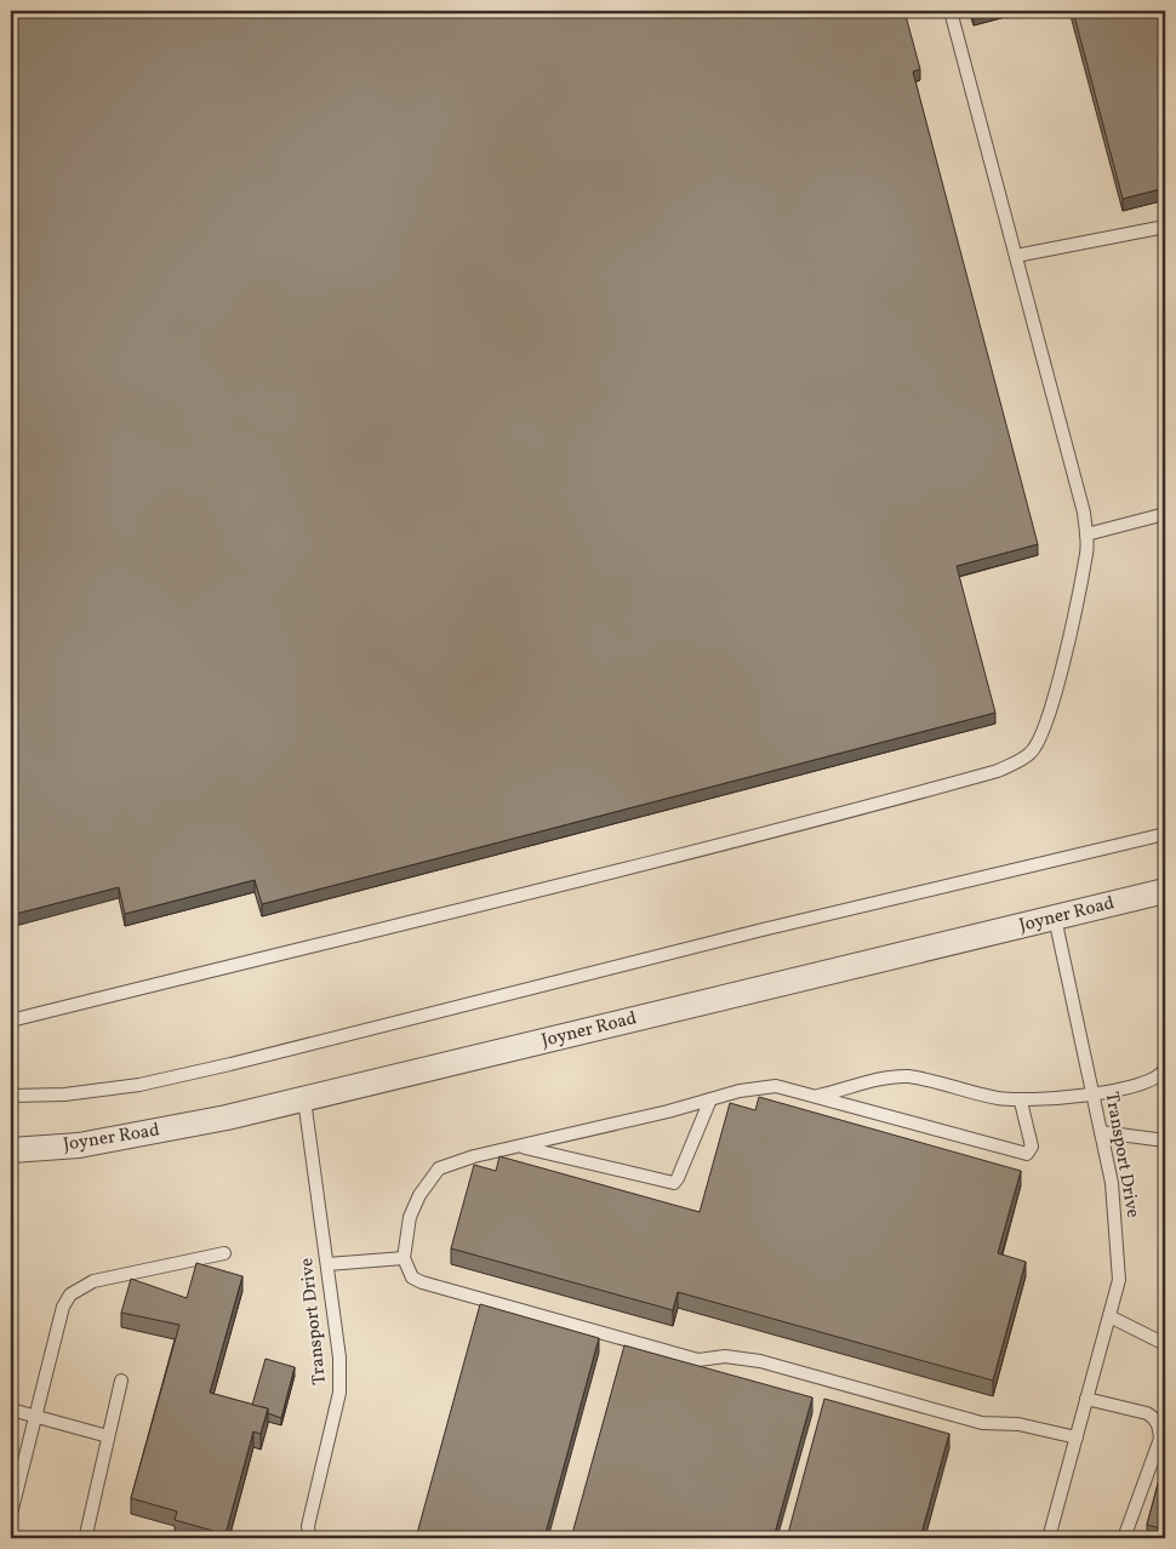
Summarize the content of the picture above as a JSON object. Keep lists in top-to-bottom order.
{
  "streets": {
    "street": ["Joyner Road"],
    "lane": ["Transport Drive"]
  },
  "crossings": [
    ["Joyner Road", "Transport Drive"]
  ]
}
